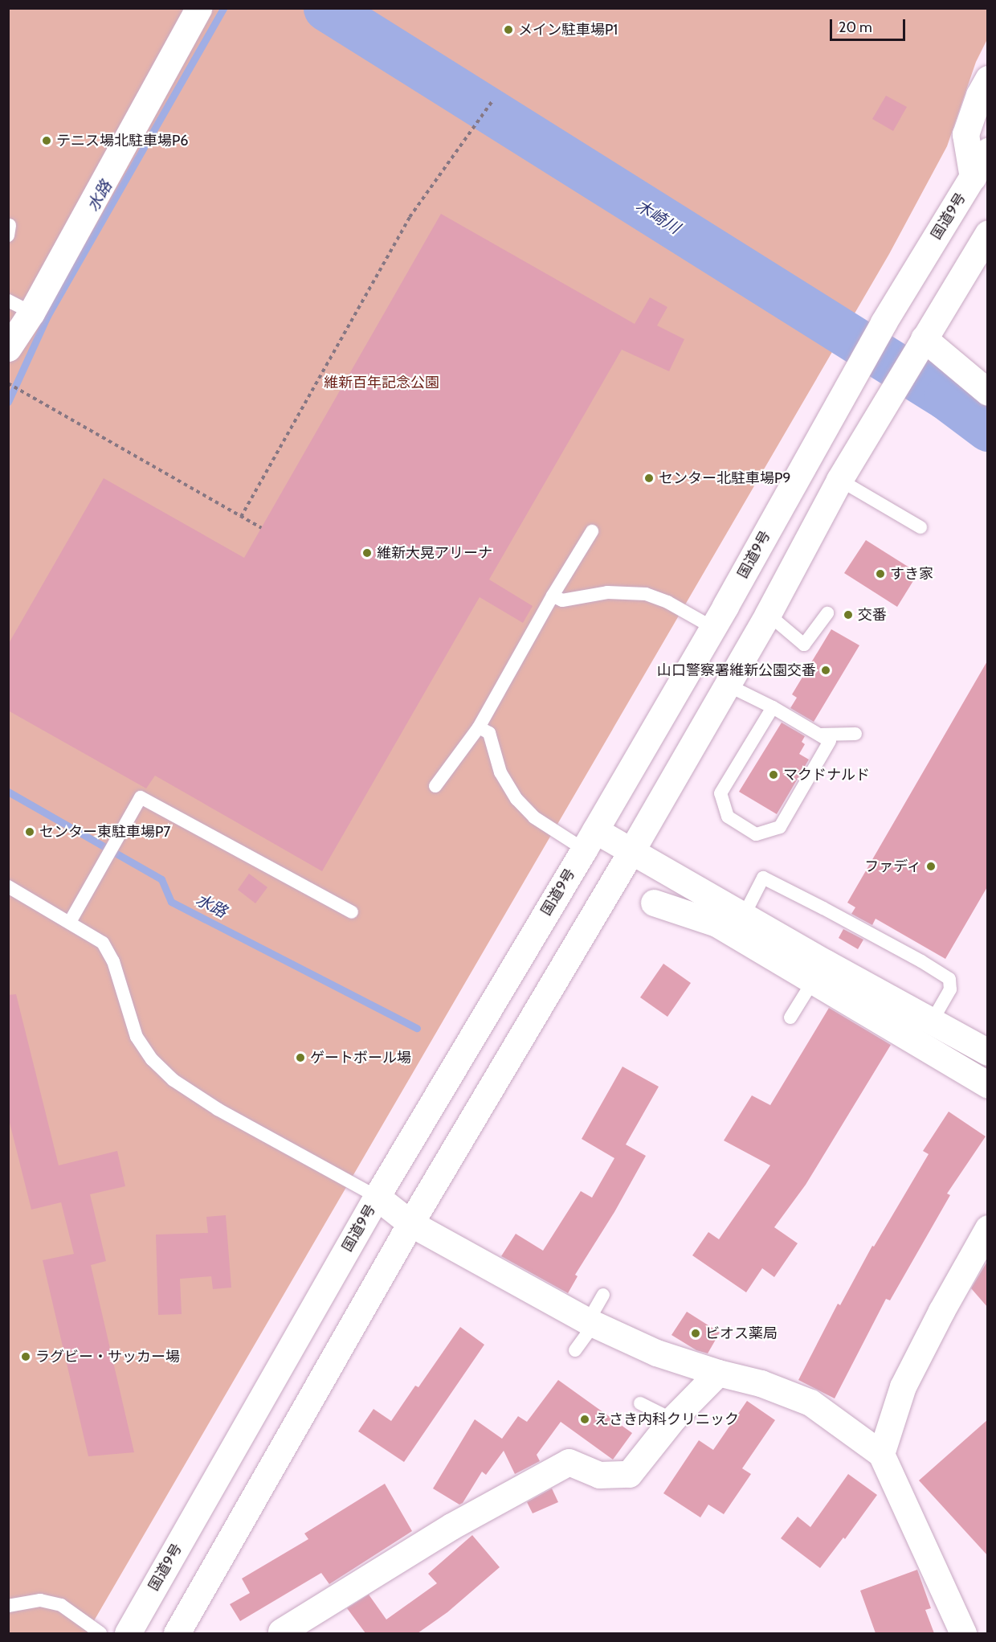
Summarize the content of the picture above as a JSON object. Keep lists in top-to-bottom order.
{
  "streets": {
    "main road": ["国道9号"]
  },
  "water": ["水路", "木崎川"],
  "parks": ["維新百年記念公園"],
  "places": [
    "メイン駐車場P1",
    "テニス場北駐車場P6",
    "センター北駐車場P9",
    "維新大晃アリーナ",
    "すき家",
    "交番",
    "山口警察署維新公園交番",
    "マクドナルド",
    "センター東駐車場P7",
    "ファディ",
    "ゲートボール場",
    "ビオス薬局",
    "ラグビー・サッカー場",
    "えさき内科クリニック"
  ],
  "scale_bar": "20 m"
}
